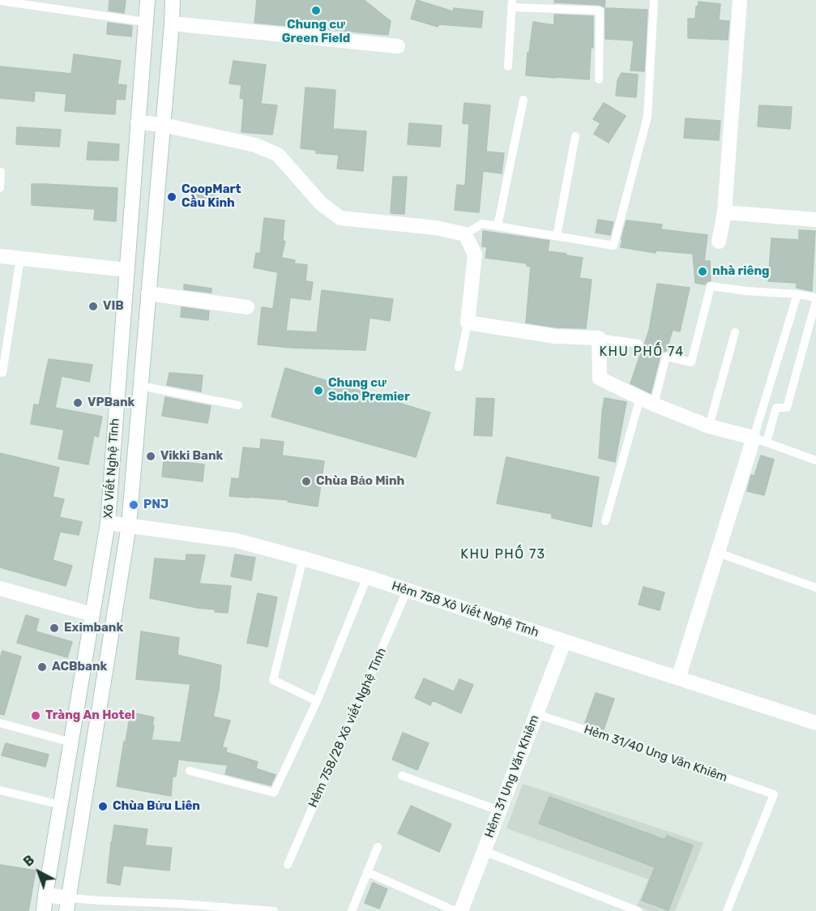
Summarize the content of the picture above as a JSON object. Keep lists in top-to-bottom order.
{
  "streets": {
    "street": ["Xô Viết Nghệ Tĩnh", "Hẻm 758 Xô Viết Nghệ Tĩnh", "Hẻm 31 Ung Văn Khiêm"],
    "lane": ["Hẻm 758/28 Xô viết Nghệ Tĩnh", "Hẻm 31/40 Ung Văn Khiêm"]
  },
  "crossings": [
    ["Xô Viết Nghệ Tĩnh", "Hẻm 758 Xô Viết Nghệ Tĩnh"],
    ["Hẻm 758 Xô Viết Nghệ Tĩnh", "Hẻm 758/28 Xô viết Nghệ Tĩnh"],
    ["Hẻm 758 Xô Viết Nghệ Tĩnh", "Hẻm 31 Ung Văn Khiêm"],
    ["Hẻm 31/40 Ung Văn Khiêm", "Hẻm 31 Ung Văn Khiêm"]
  ],
  "districts": ["KHU PHỐ 74", "KHU PHỐ 73"],
  "places": [
    "Chung cư Green Field",
    "CoopMart Cầu Kinh",
    "nhà riêng",
    "VIB",
    "Chung cư Soho Premier",
    "VPBank",
    "Vikki Bank",
    "Chùa Bảo Minh",
    "PNJ",
    "Eximbank",
    "ACBbank",
    "Tràng An Hotel",
    "Chùa Bửu Liên"
  ],
  "north": "top left"
}
